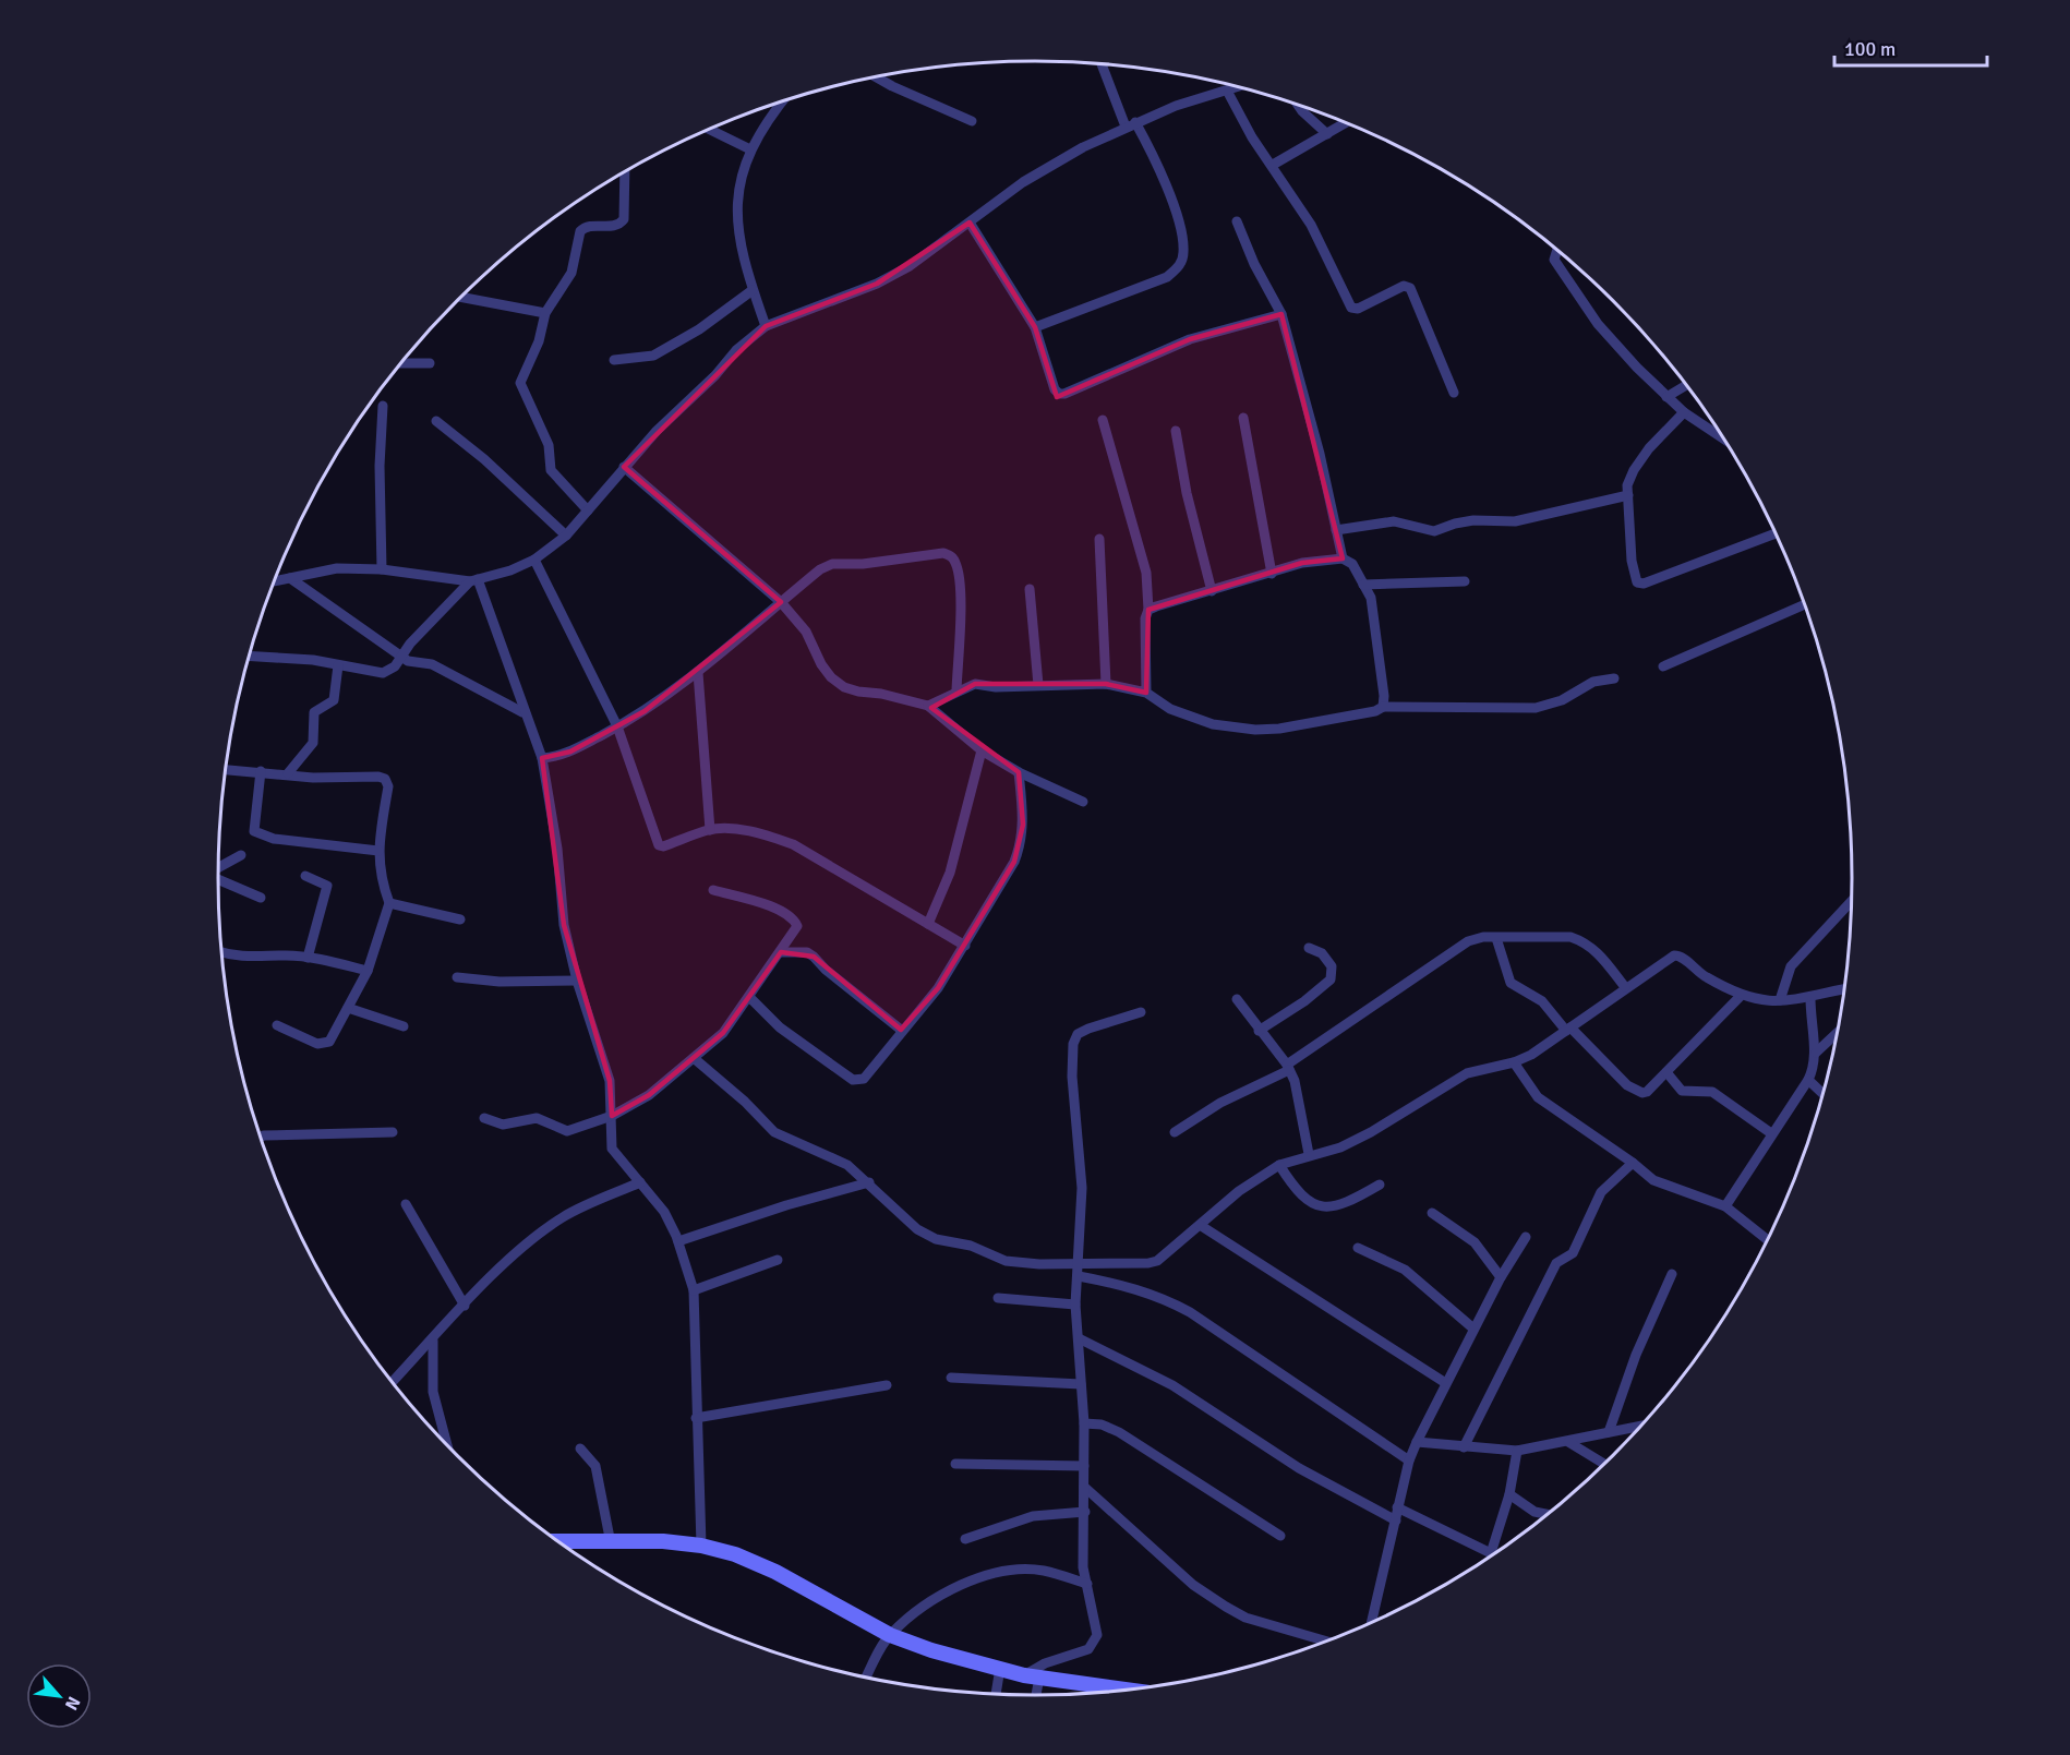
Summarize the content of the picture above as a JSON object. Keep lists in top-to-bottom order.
{
  "scale_bar": "100 m",
  "north": "bottom right"
}
